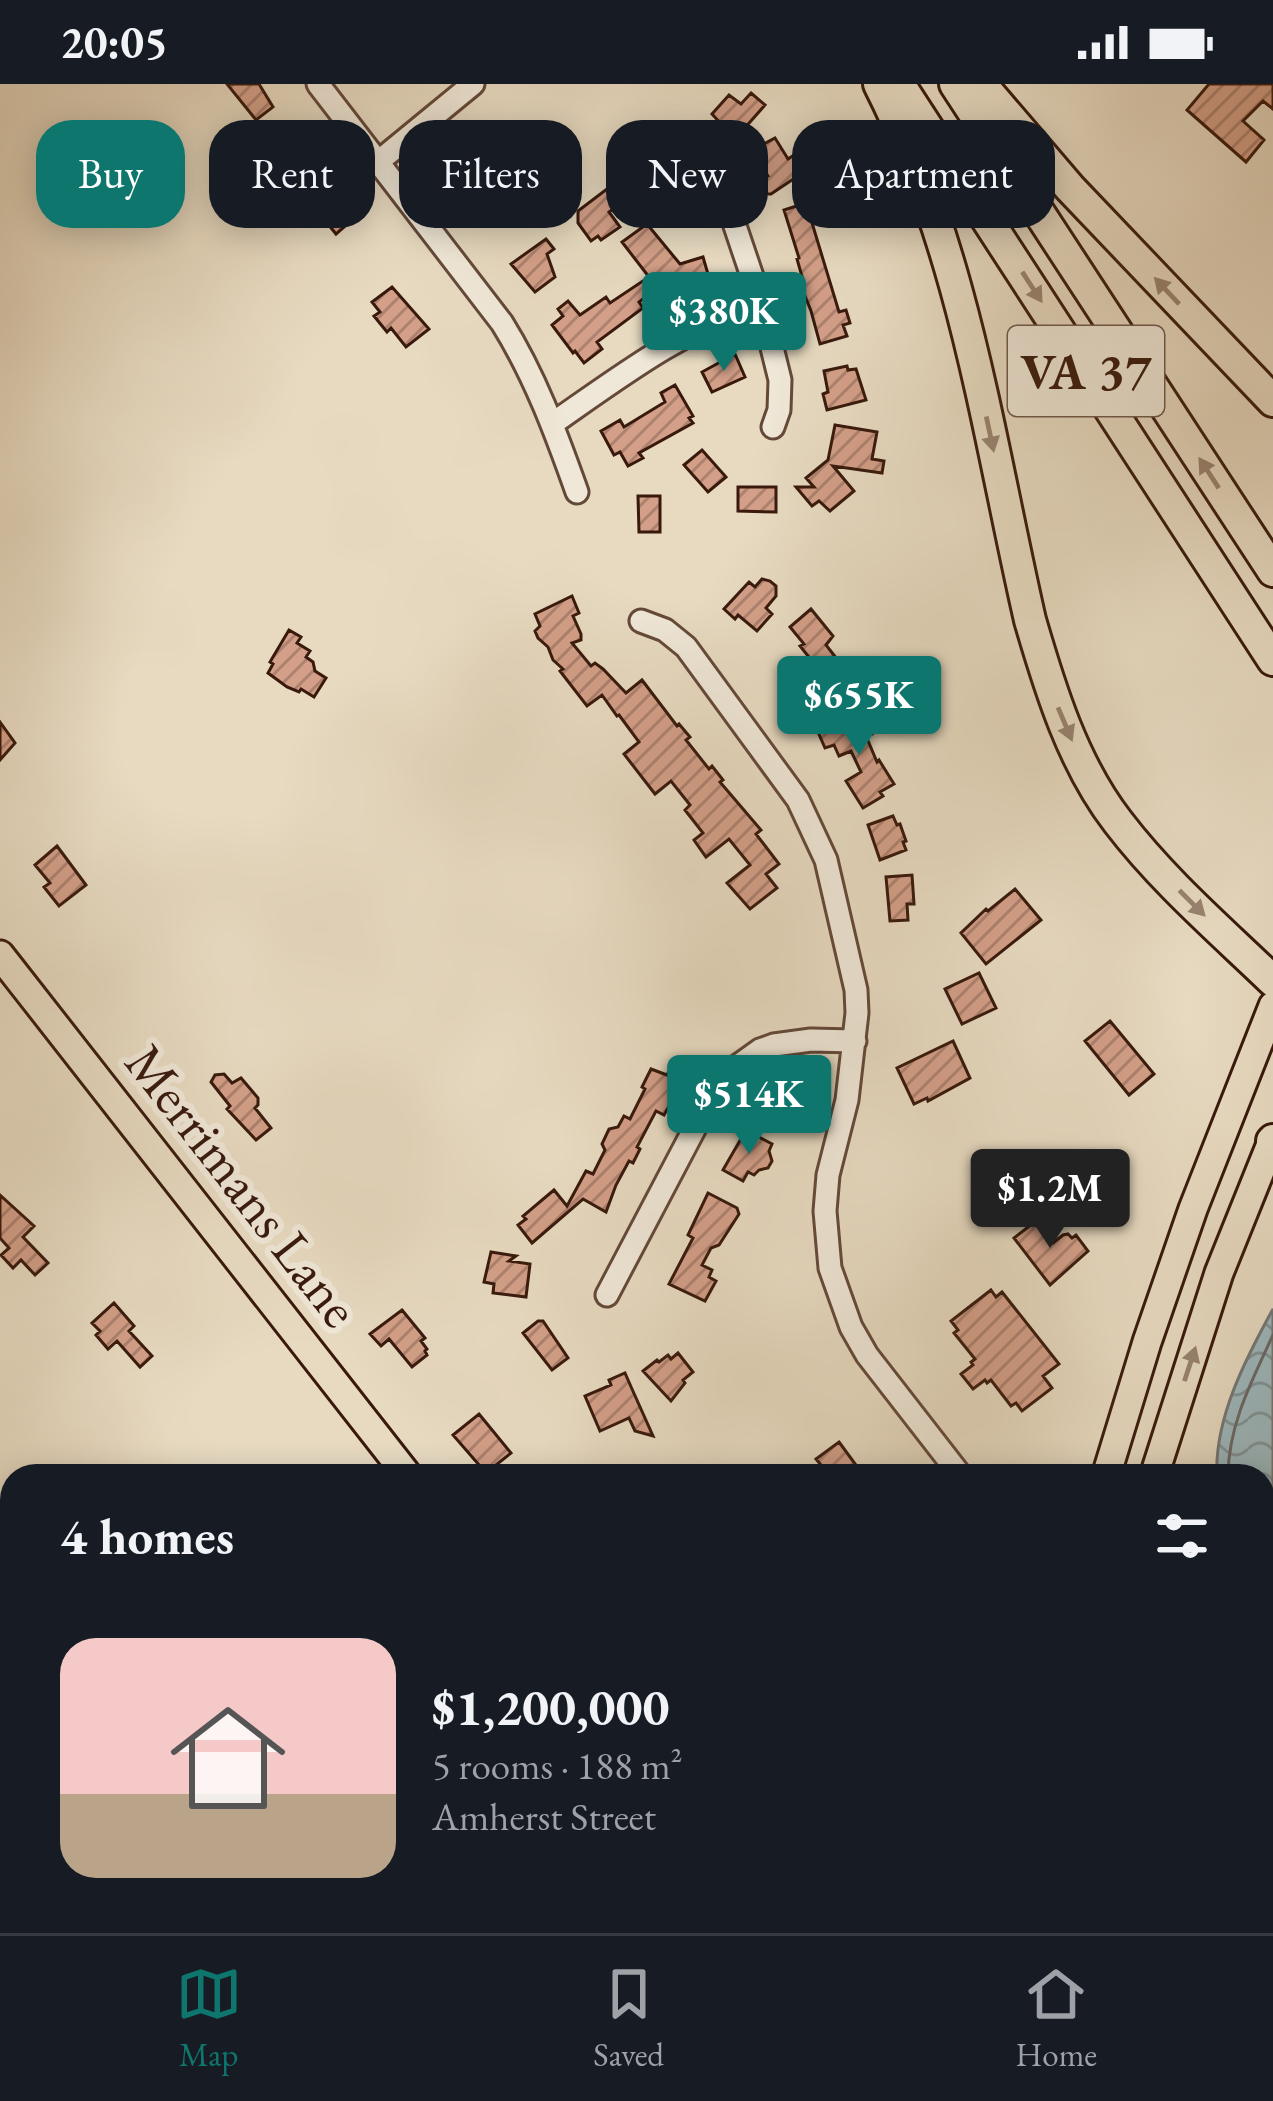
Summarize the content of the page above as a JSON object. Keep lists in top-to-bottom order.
{
  "streets": {
    "highway": ["VA 37"],
    "main road": ["Merrimans Lane"]
  },
  "page": {
    "status": "20:05",
    "chip": [
      "Buy",
      "Rent",
      "Filters",
      "New",
      "Apartment"
    ],
    "price": [
      "$380K",
      "$655K",
      "$514K",
      "$1.2M"
    ],
    "heading": "4 homes",
    "list": [
      {
        "name": "$1,200,000",
        "note": "5 rooms · 188 m² · Amherst Street"
      }
    ],
    "tabs": ["Map", "Saved", "Home"]
  }
}
